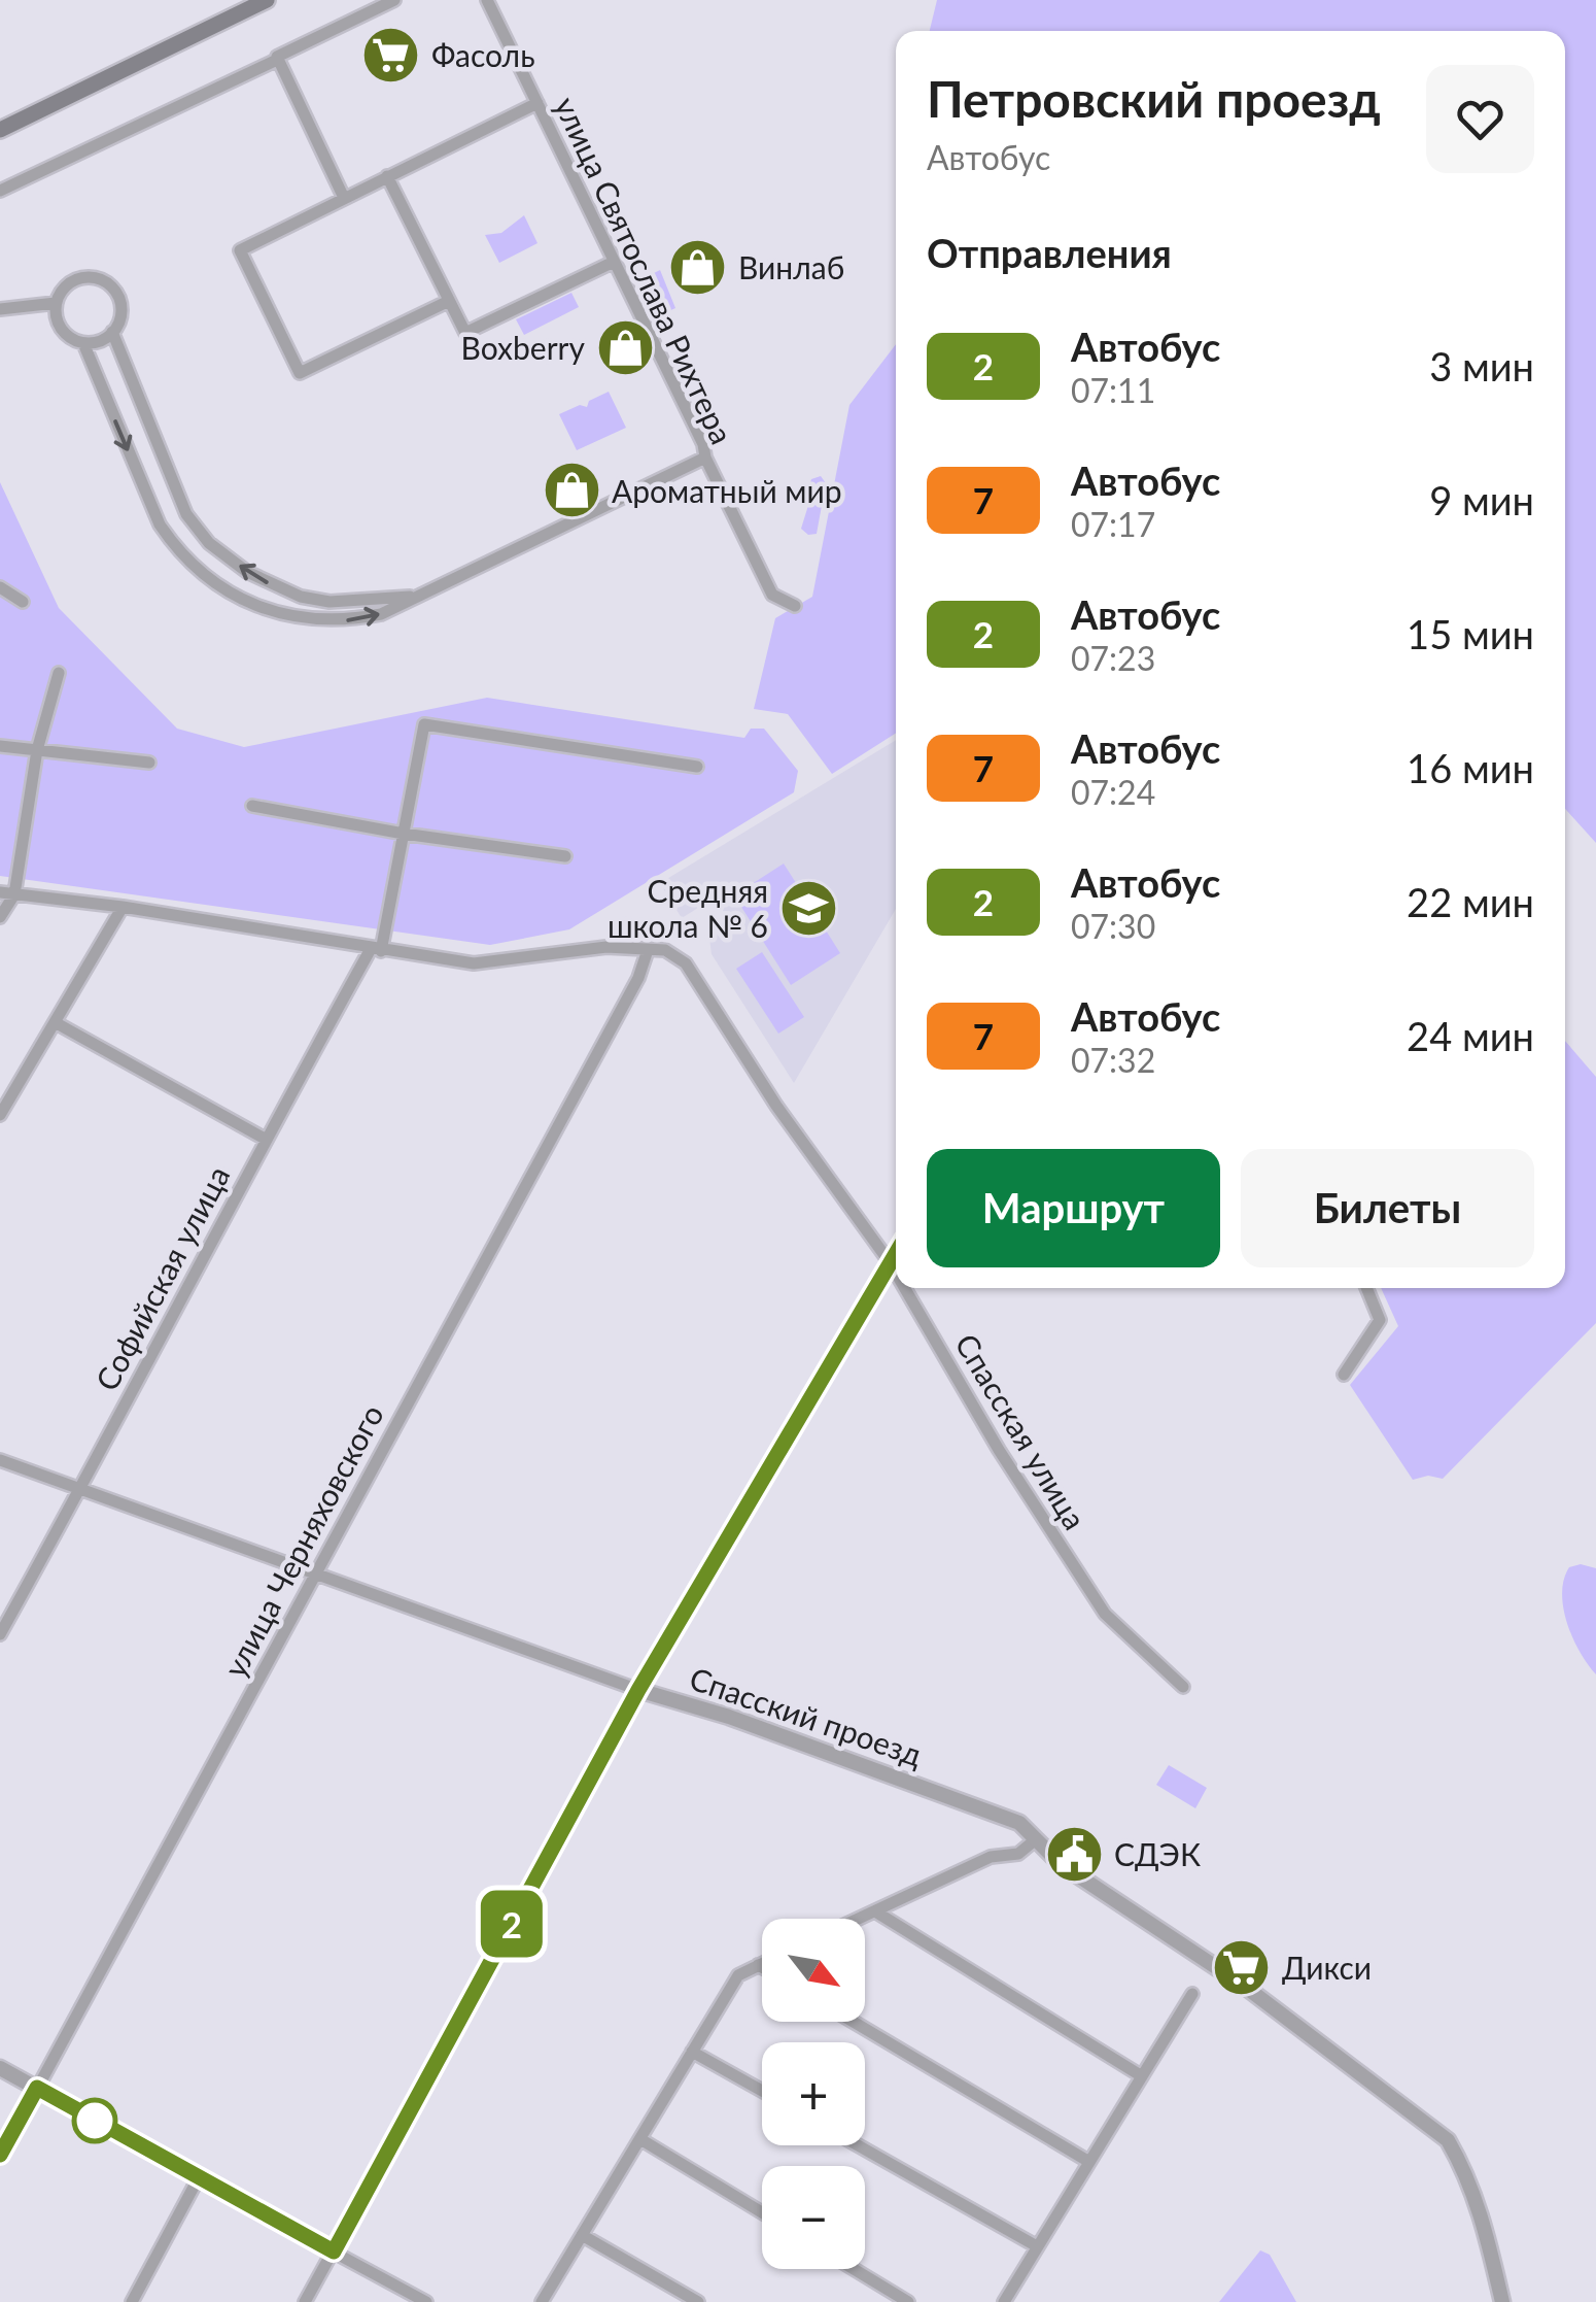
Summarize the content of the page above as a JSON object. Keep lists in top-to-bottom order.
{
  "streets": {
    "street": [
      "улица Святослава Рихтера",
      "Софийская улица",
      "Спасская улица",
      "улица Черняховского",
      "Спасский проезд"
    ]
  },
  "crossings": [
    ["Софийская улица", "Спасский проезд"],
    ["Спасская улица", "улица Черняховского"],
    ["улица Черняховского", "Спасский проезд"]
  ],
  "places": {
    "supermarket": ["Фасоль", "Дикси"],
    "shop": ["Винлаб", "Boxberry", "Ароматный мир"],
    "school or university": ["Средняя школа № 6"],
    "public building": ["СДЭК"]
  },
  "lines": ["bus line 2"],
  "north": "bottom right",
  "page": {
    "on_map": "2",
    "heading": [
      ["Петровский проезд", "Автобус"],
      "Отправления"
    ],
    "list": [
      {
        "mark": "2",
        "name": "Автобус",
        "note": "07:11",
        "value": "3 мин"
      },
      {
        "mark": "7",
        "name": "Автобус",
        "note": "07:17",
        "value": "9 мин"
      },
      {
        "mark": "2",
        "name": "Автобус",
        "note": "07:23",
        "value": "15 мин"
      },
      {
        "mark": "7",
        "name": "Автобус",
        "note": "07:24",
        "value": "16 мин"
      },
      {
        "mark": "2",
        "name": "Автобус",
        "note": "07:30",
        "value": "22 мин"
      },
      {
        "mark": "7",
        "name": "Автобус",
        "note": "07:32",
        "value": "24 мин"
      }
    ],
    "buttons": ["Маршрут", "Билеты"],
    "map_buttons": ["+", "−"]
  }
}
